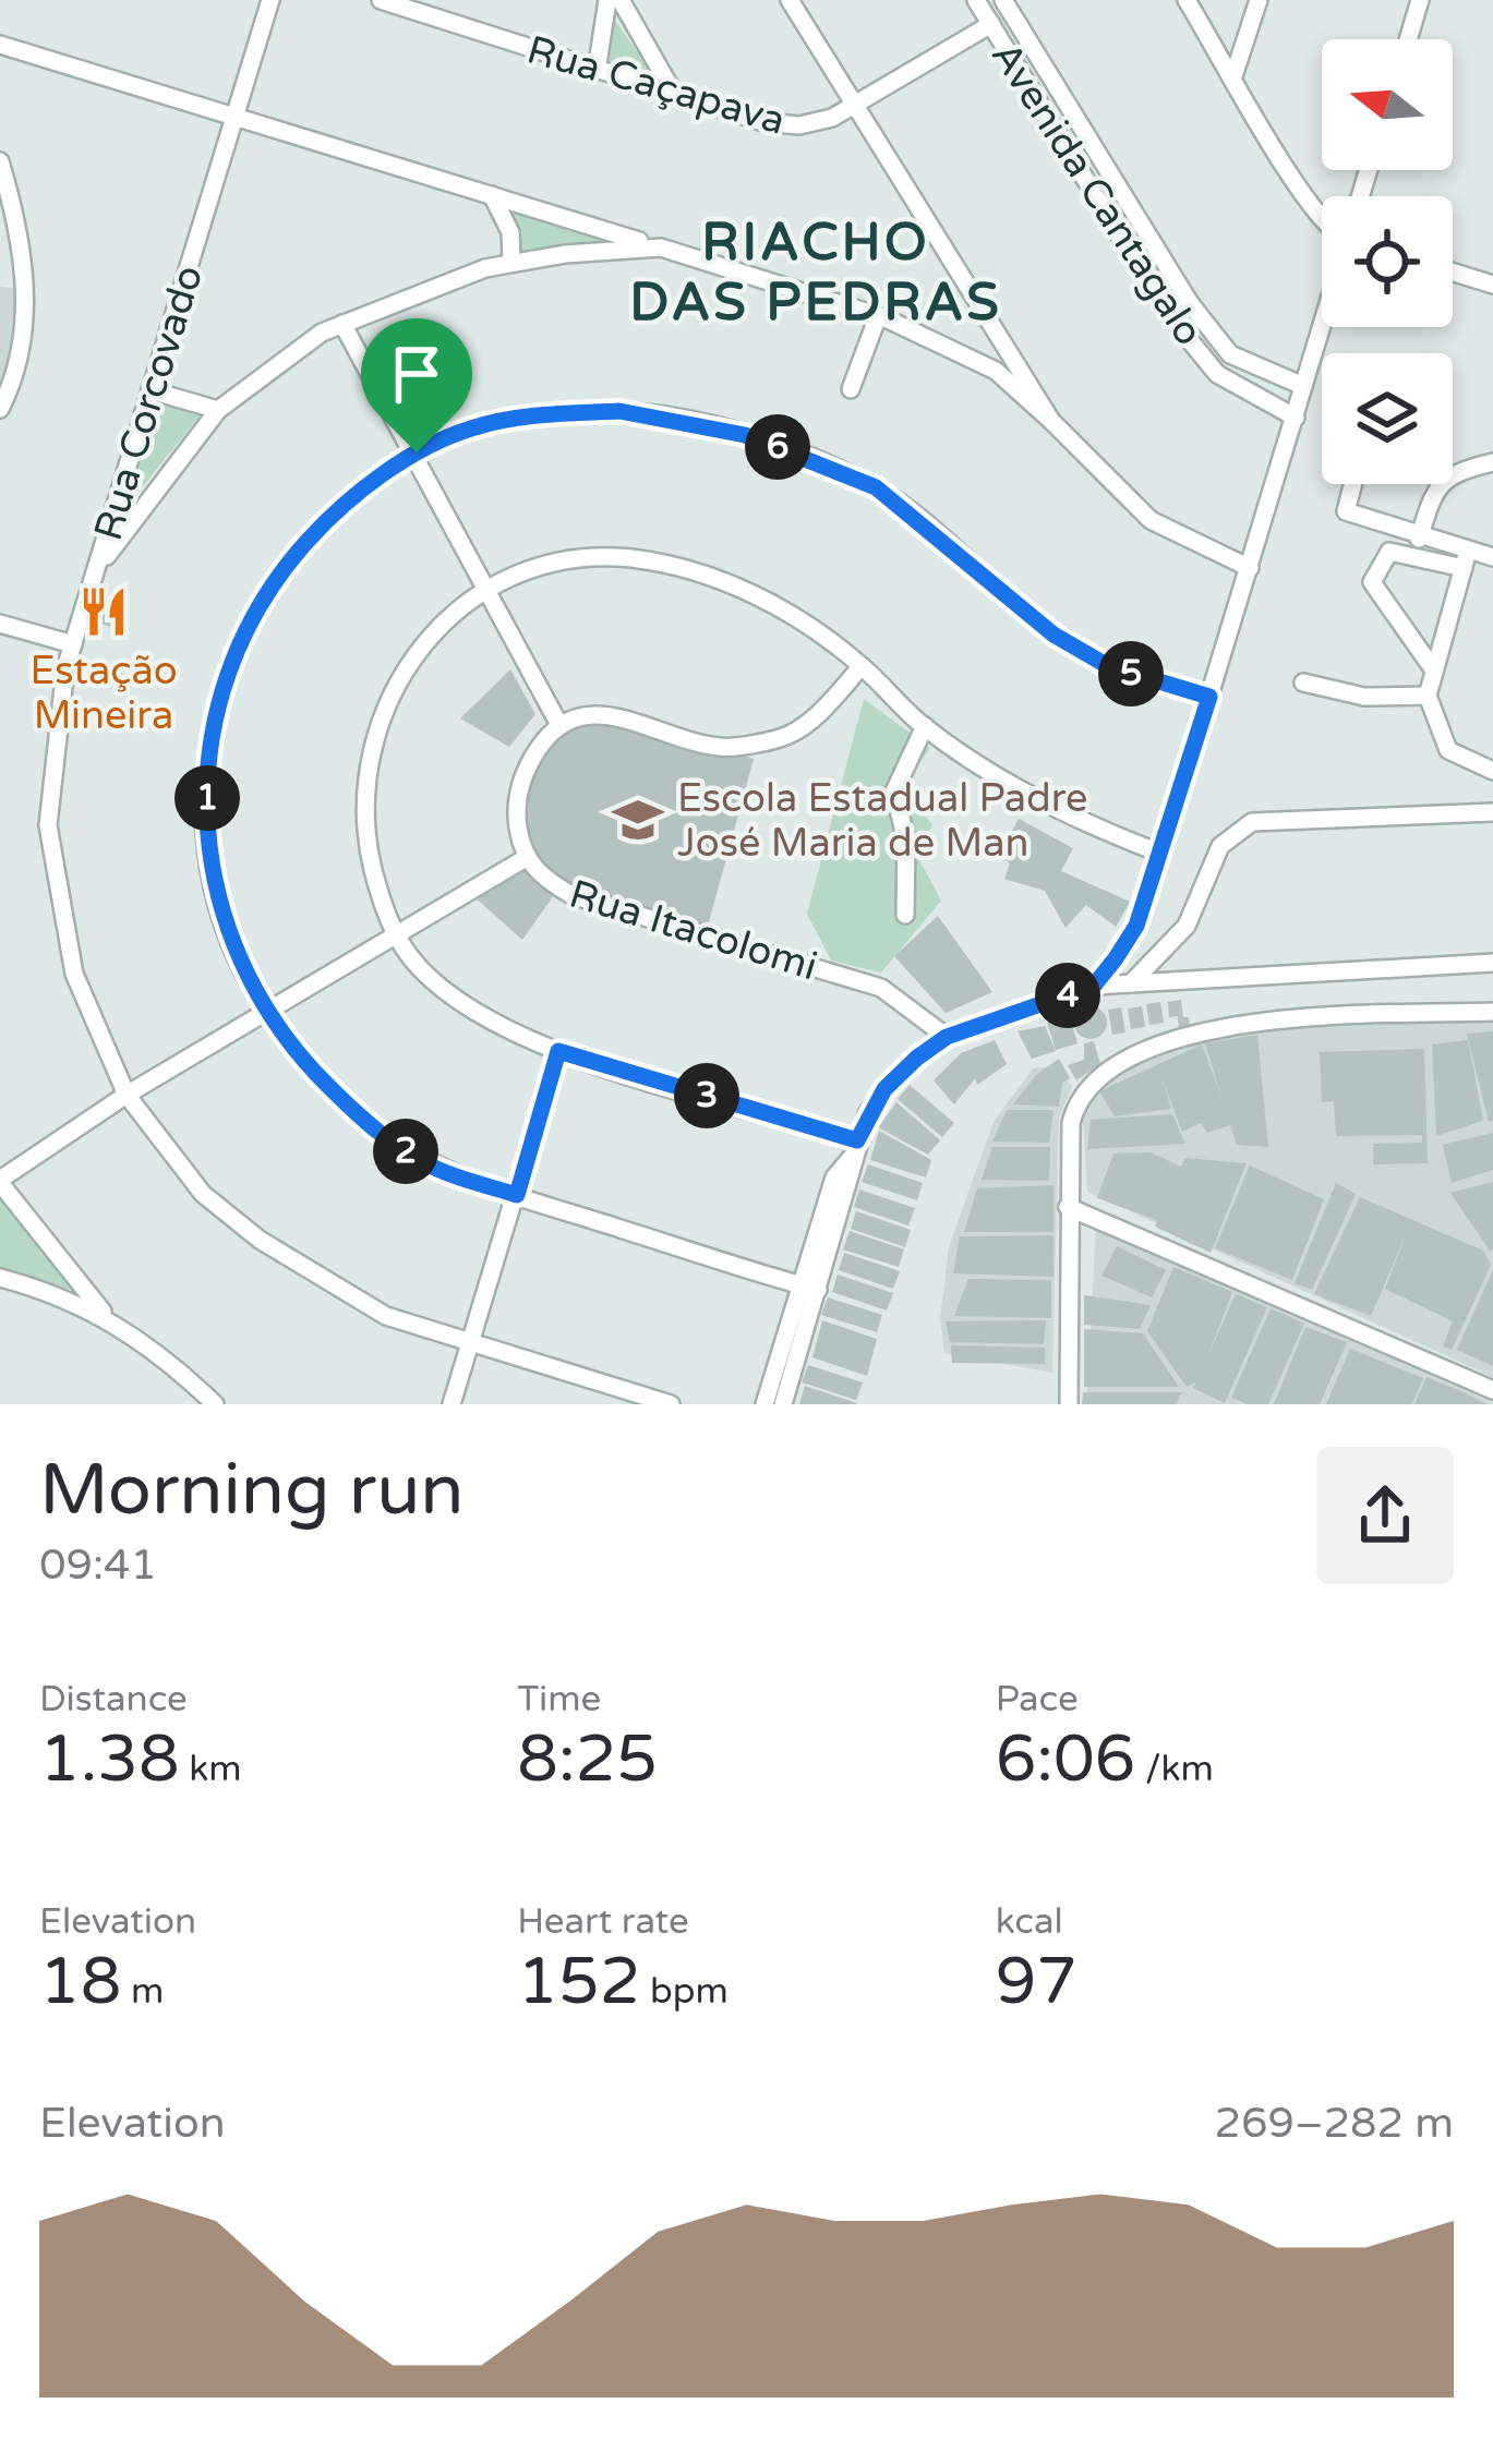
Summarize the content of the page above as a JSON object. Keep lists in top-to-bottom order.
{
  "streets": {
    "street": [
      "Rua Caçapava",
      "Avenida Cantagalo",
      "Rua Corcovado",
      "Rua Itacolomi"
    ]
  },
  "crossings": [
    ["Rua Caçapava", "Avenida Cantagalo"]
  ],
  "districts": ["RIACHO DAS PEDRAS"],
  "places": {
    "restaurant": ["Estação Mineira"],
    "school or university": ["Escola Estadual Padre José Maria de Man"]
  },
  "north": "left",
  "page": {
    "pins": [
      "6",
      "5",
      "1",
      "4",
      "3",
      "2"
    ],
    "heading": ["Morning run", "09:41"],
    "stats": [
      ["Distance", "1.38 km"],
      ["Time", "8:25"],
      ["Pace", "6:06 /km"],
      ["Elevation", "18 m"],
      ["Heart rate", "152 bpm"],
      ["kcal", "97"]
    ],
    "chart": ["Elevation", "269–282 m"]
  }
}
